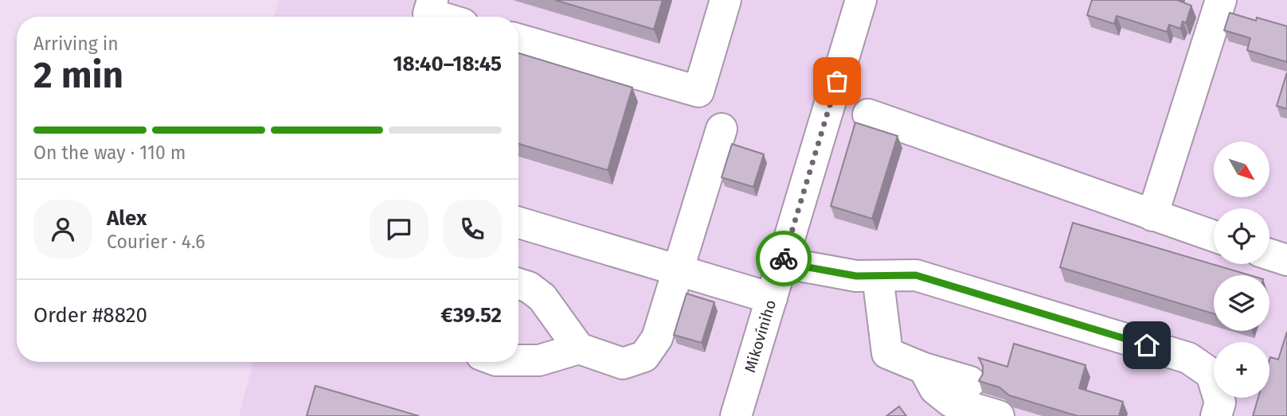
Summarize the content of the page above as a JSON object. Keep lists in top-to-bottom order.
{
  "streets": {
    "street": ["Mikovíniho"]
  },
  "north": "bottom right",
  "page": {
    "heading": ["2 min", "Arriving in", "18:40–18:45"],
    "panel": [
      "Alex",
      "Courier · 4.6",
      "Order #8820",
      "€39.52"
    ],
    "bar": "On the way · 110 m",
    "map_buttons": "+"
  }
}
